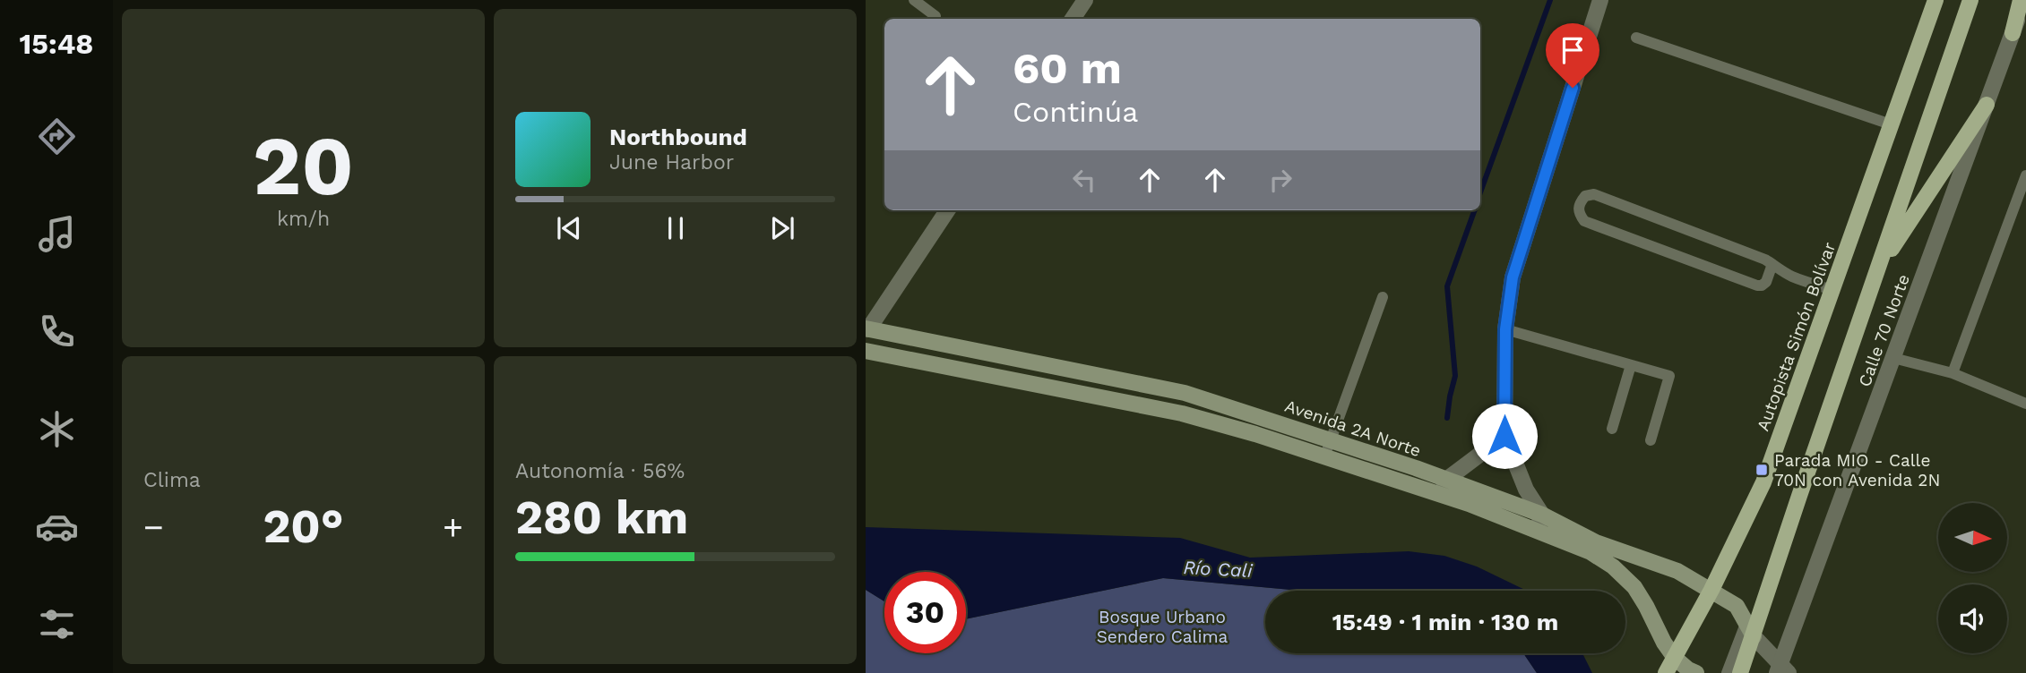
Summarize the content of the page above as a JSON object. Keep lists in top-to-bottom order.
{
  "streets": {
    "main road": ["Autopista Simón Bolívar", "Avenida 2A Norte"],
    "street": ["Calle 70 Norte"]
  },
  "crossings": [
    ["Calle 70 Norte", "Avenida 2A Norte"],
    ["Autopista Simón Bolívar", "Avenida 2A Norte"]
  ],
  "water": ["Río Cali"],
  "parks": ["Bosque Urbano Sendero Calima"],
  "places": {
    "transit": ["Parada MIO - Calle 70N con Avenida 2N"]
  },
  "north": "right",
  "page": {
    "tabs": "15:48",
    "tile": [
      ["20", "km/h"],
      "Clima",
      ["Autonomía · 56%", "280 km"]
    ],
    "turn": ["60 m", "Continúa"],
    "song": ["Northbound", "June Harbor"],
    "heat": ["−", "20°", "+"],
    "limit": "30",
    "trip": "15:49 · 1 min · 130 m"
  }
}
